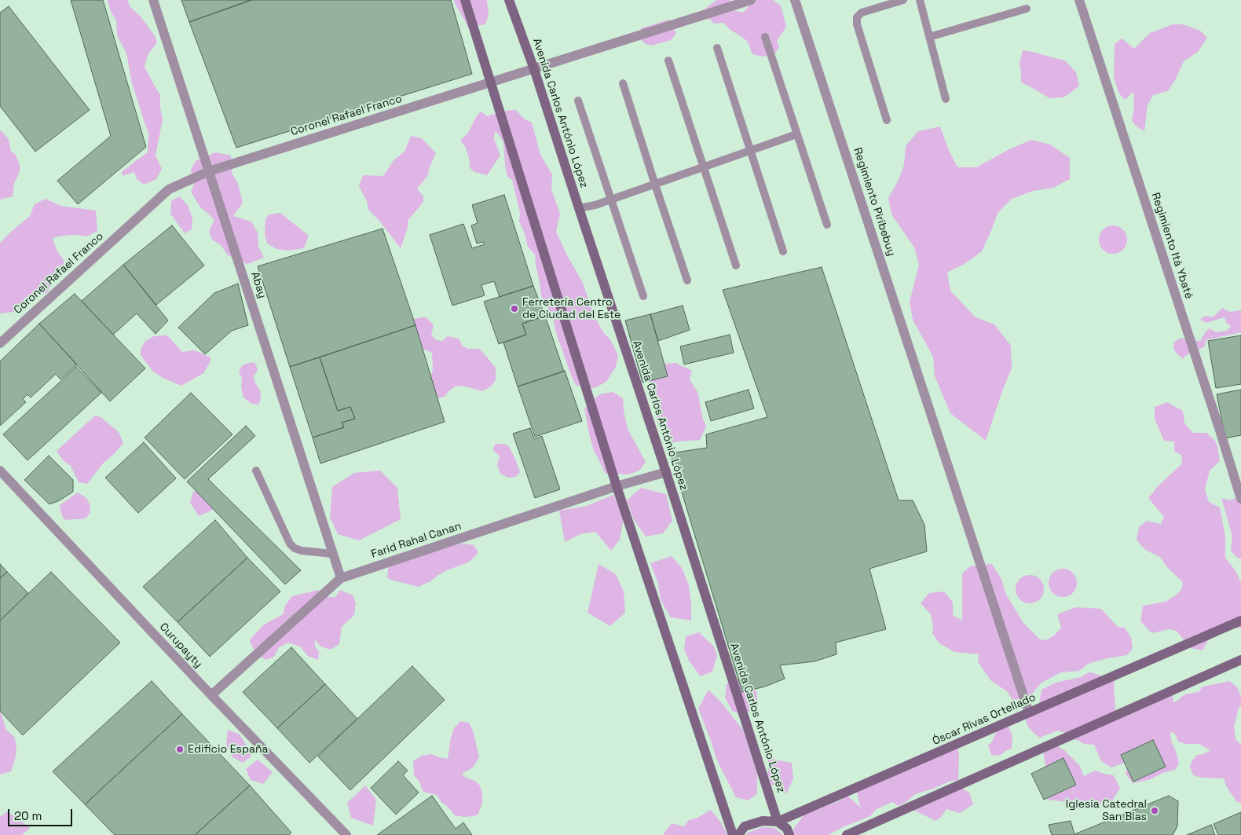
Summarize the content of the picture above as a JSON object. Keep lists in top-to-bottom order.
{
  "streets": {
    "main road": ["Avenida Carlos António López", "Óscar Rivas Ortellado"],
    "street": [
      "Coronel Rafael Franco",
      "Regimiento Piribebuy",
      "Regimiento Itá Ybaté",
      "Abay",
      "Farid Rahal Canan",
      "Curupayty"
    ]
  },
  "crossings": [
    ["Avenida Carlos António López", "Coronel Rafael Franco"],
    ["Avenida Carlos António López", "Farid Rahal Canan"],
    ["Avenida Carlos António López", "Óscar Rivas Ortellado"],
    ["Coronel Rafael Franco", "Abay"],
    ["Regimiento Piribebuy", "Óscar Rivas Ortellado"],
    ["Abay", "Farid Rahal Canan"],
    ["Farid Rahal Canan", "Curupayty"]
  ],
  "places": ["Ferretería Centro de Ciudad del Este", "Edificio España", "Iglesia Catedral San Blas"],
  "scale_bar": "20 m"
}
